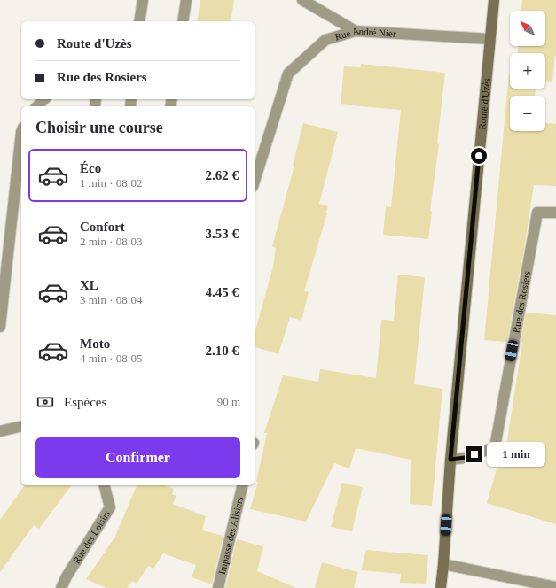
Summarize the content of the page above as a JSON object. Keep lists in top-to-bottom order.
{
  "streets": {
    "main road": ["Route d'Uzès"],
    "street": [
      "Rue André Nier",
      "Rue des Rosiers",
      "Impasse des Alisiers",
      "Rue des Loisirs"
    ]
  },
  "crossings": [
    ["Rue André Nier", "Route d'Uzès"],
    ["Route d'Uzès", "Rue des Rosiers"]
  ],
  "north": "top left",
  "page": {
    "map_buttons": ["+", "−"],
    "banner": ["Route d'Uzès", "Rue des Rosiers"],
    "heading": "Choisir une course",
    "list": [
      {
        "name": "Éco",
        "note": "1 min · 08:02",
        "value": "2.62 €"
      },
      {
        "name": "Confort",
        "note": "2 min · 08:03",
        "value": "3.53 €"
      },
      {
        "name": "XL",
        "note": "3 min · 08:04",
        "value": "4.45 €"
      },
      {
        "name": "Moto",
        "note": "4 min · 08:05",
        "value": "2.10 €"
      }
    ],
    "pay": ["Espèces", "90 m"],
    "buttons": "Confirmer",
    "bubble": "1 min"
  }
}
